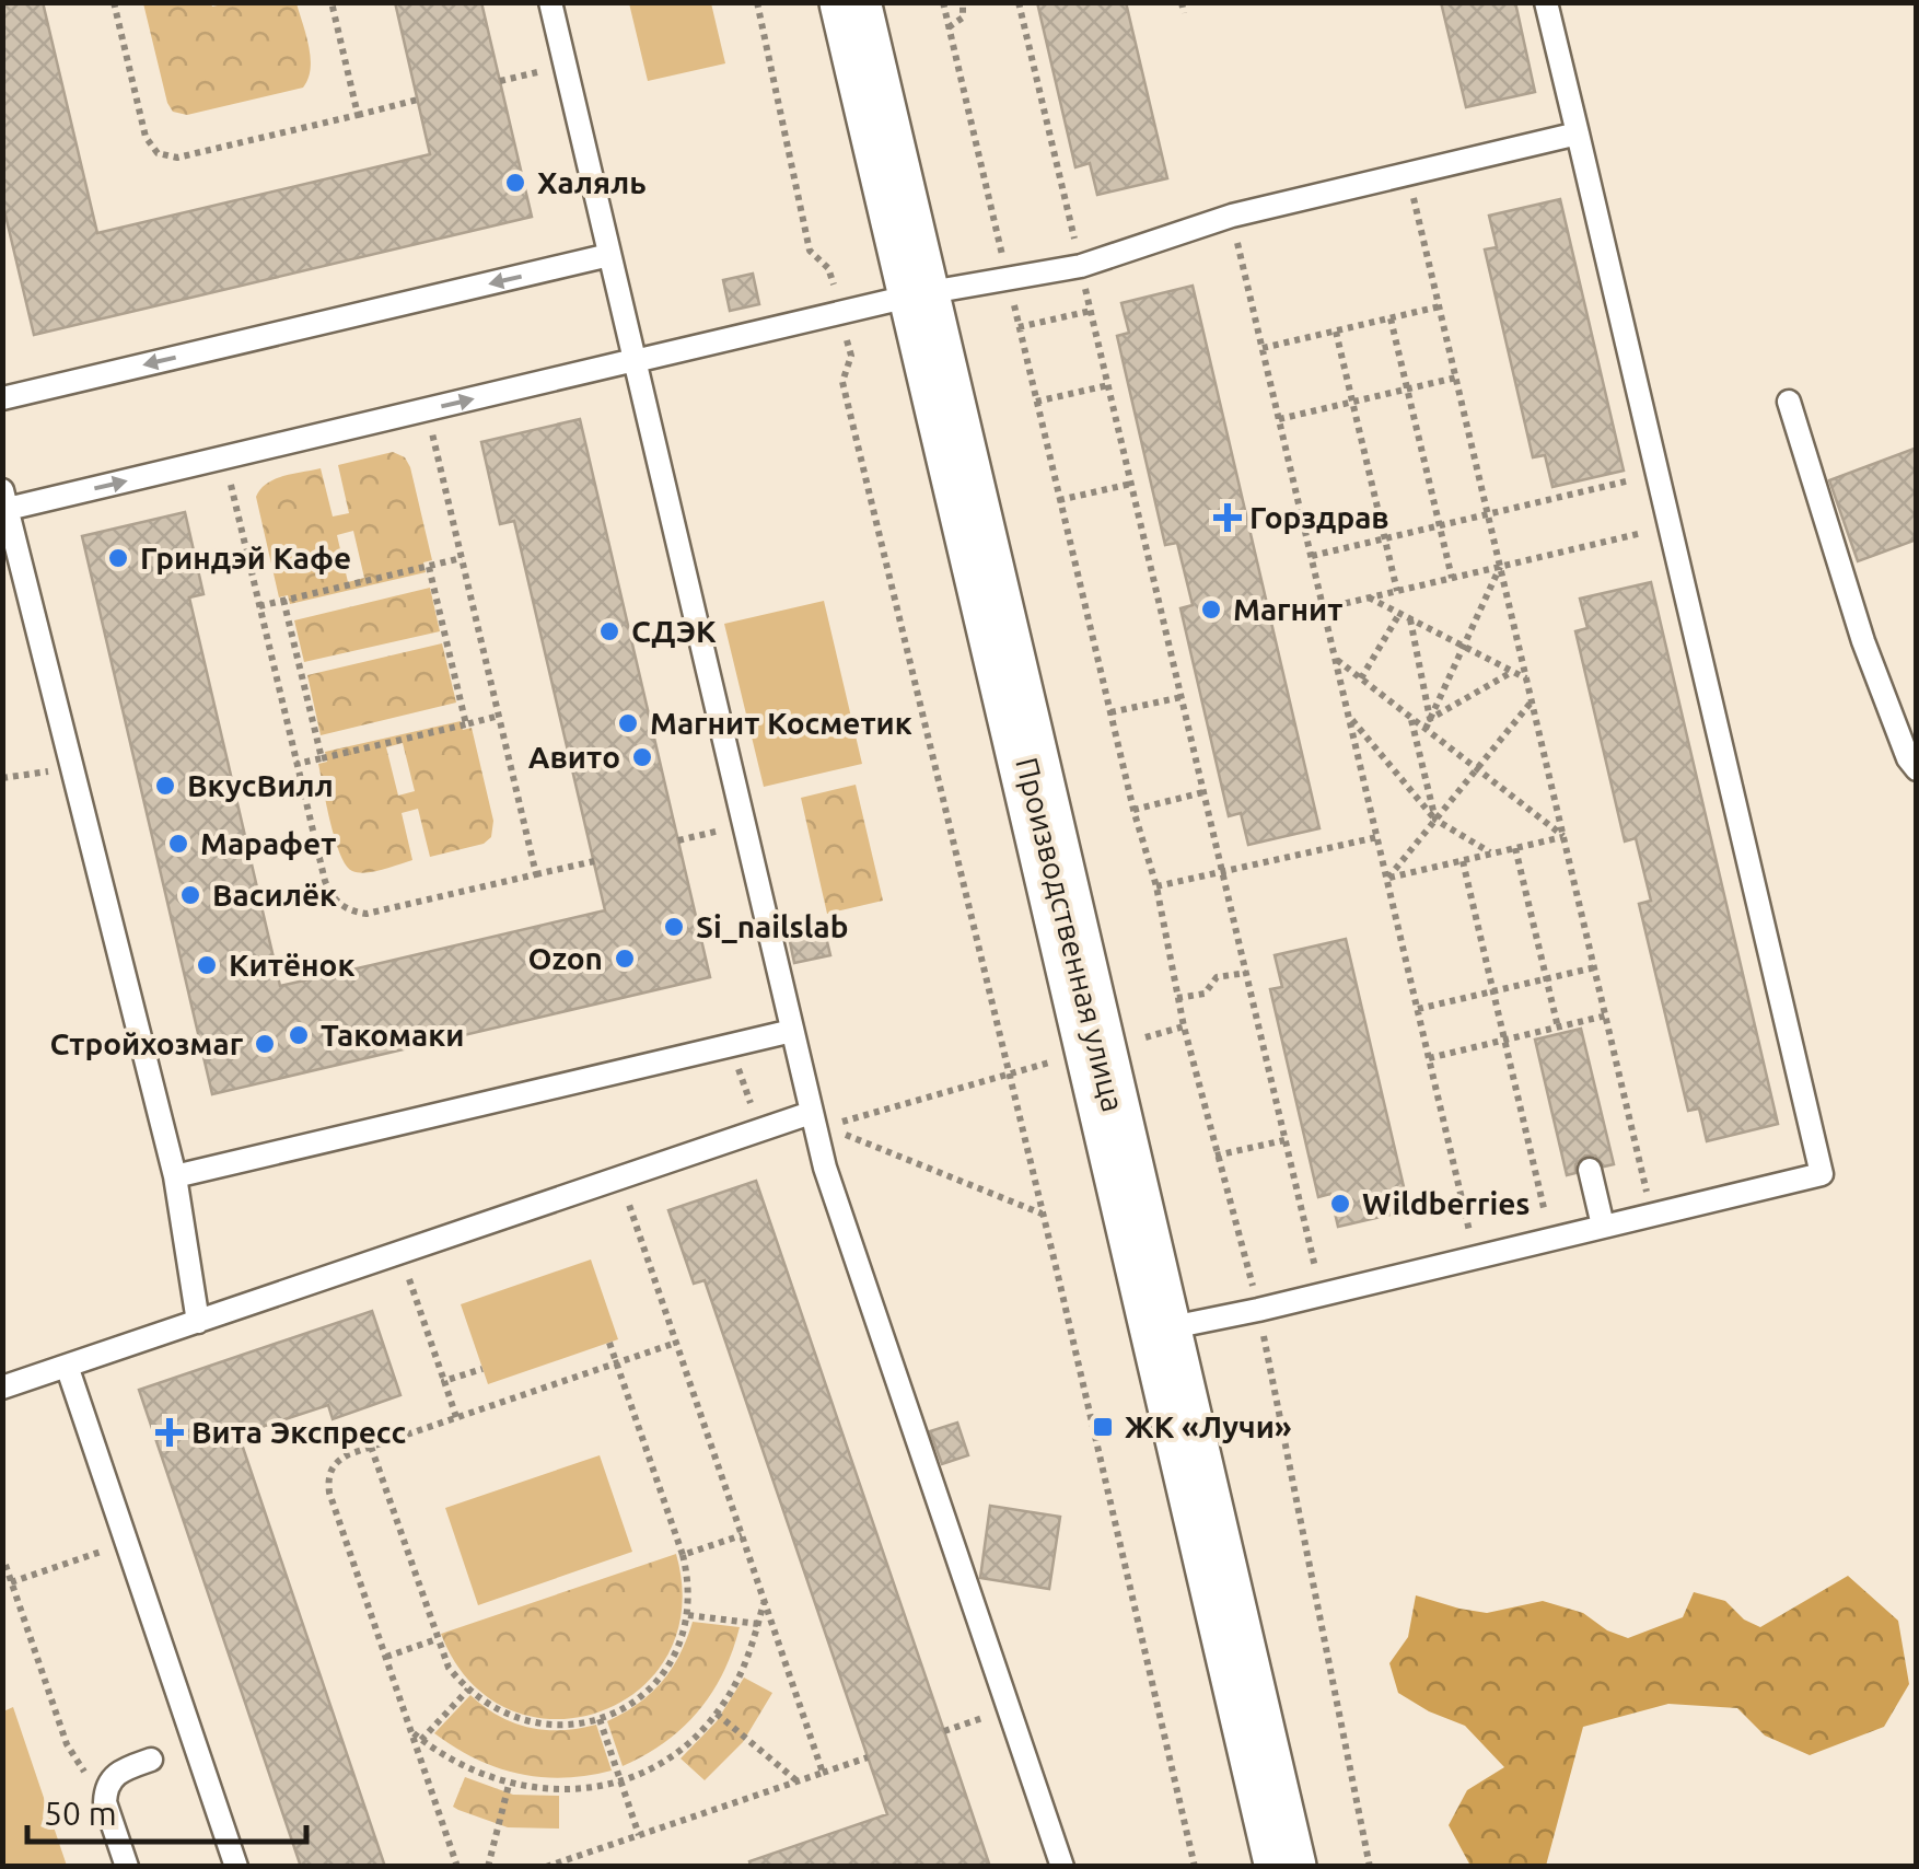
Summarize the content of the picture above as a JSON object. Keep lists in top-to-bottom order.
{
  "streets": {
    "main road": ["Производственная улица"]
  },
  "places": {
    "other": [
      "Халяль",
      "Гриндэй Кафе",
      "Магнит",
      "СДЭК",
      "Магнит Косметик",
      "Авито",
      "ВкусВилл",
      "Марафет",
      "Василёк",
      "Si_nailslab",
      "Ozon",
      "Китёнок",
      "Такомаки",
      "Стройхозмаг",
      "Wildberries"
    ],
    "health": ["Горздрав", "Вита Экспресс"],
    "transit": ["ЖК «Лучи»"]
  },
  "scale_bar": "50 m"
}
